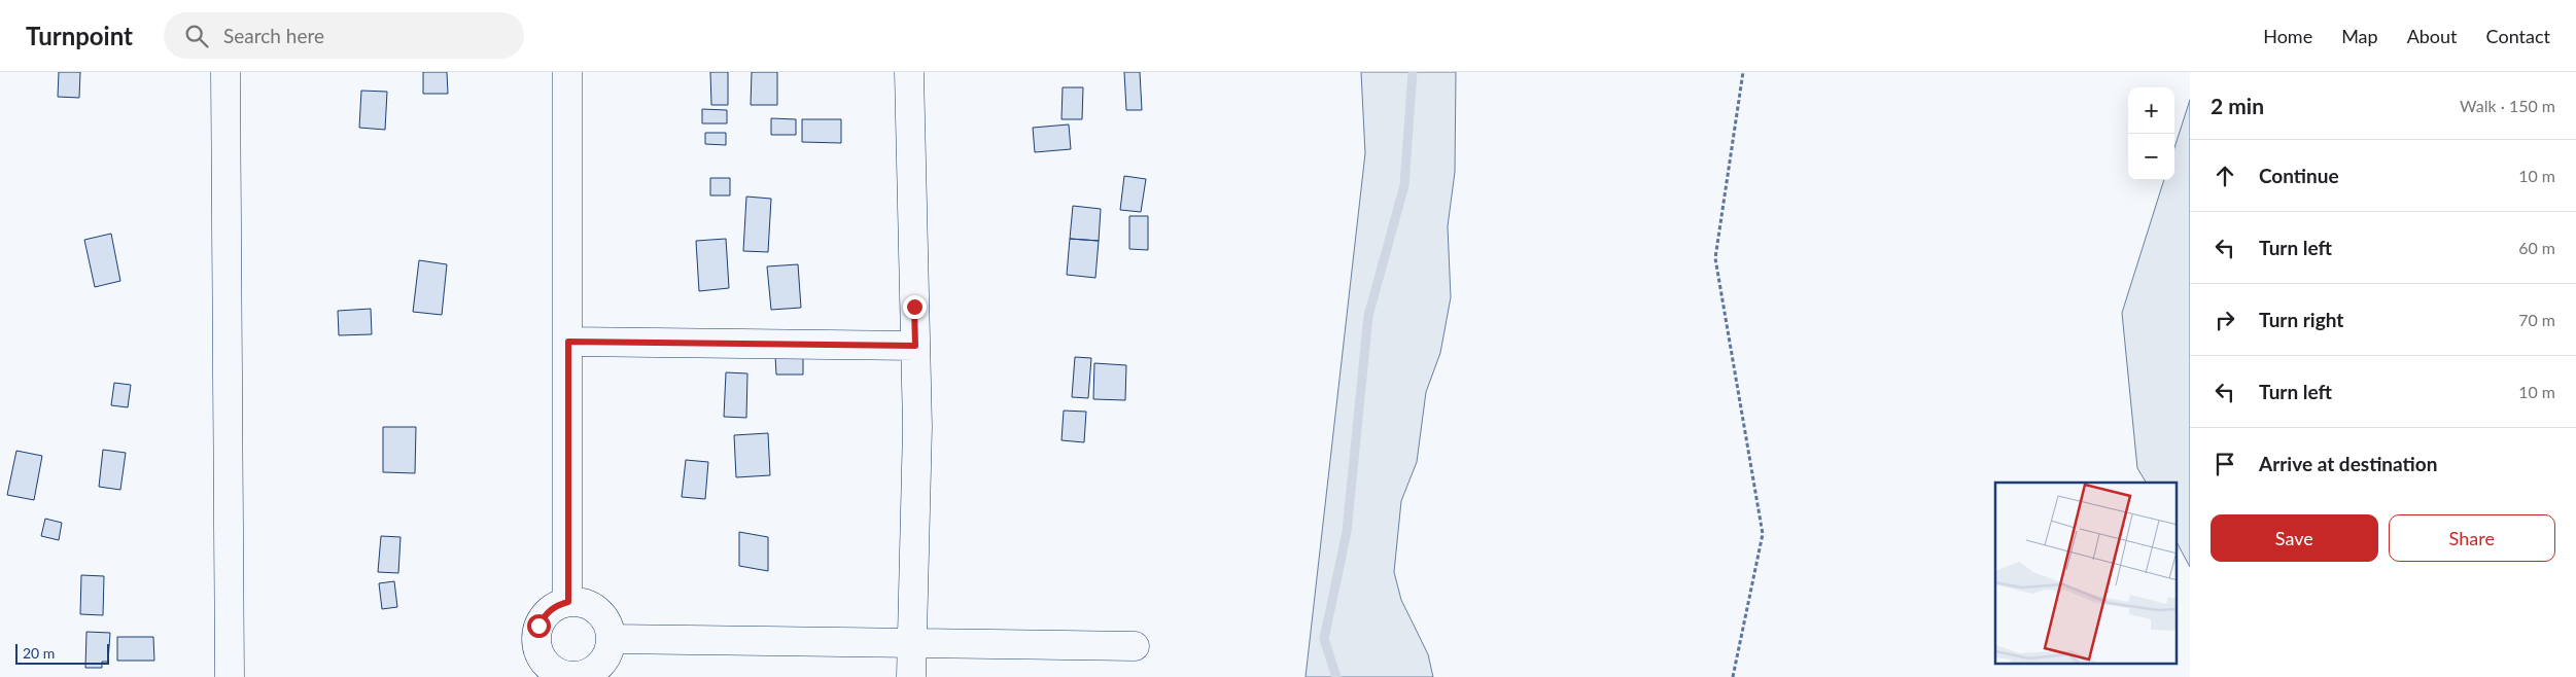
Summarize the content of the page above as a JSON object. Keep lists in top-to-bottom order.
{
  "scale_bar": "20 m",
  "page": {
    "header": "Turnpoint",
    "search": "Search here",
    "nav": [
      "Home",
      "Map",
      "About",
      "Contact"
    ],
    "heading": ["2 min", "Walk · 150 m"],
    "map_buttons": ["+", "−"],
    "list": [
      ["Continue", "10 m"],
      ["Turn left", "60 m"],
      ["Turn right", "70 m"],
      ["Turn left", "10 m"],
      "Arrive at destination"
    ],
    "buttons": ["Save", "Share"],
    "scale": "20 m"
  }
}
